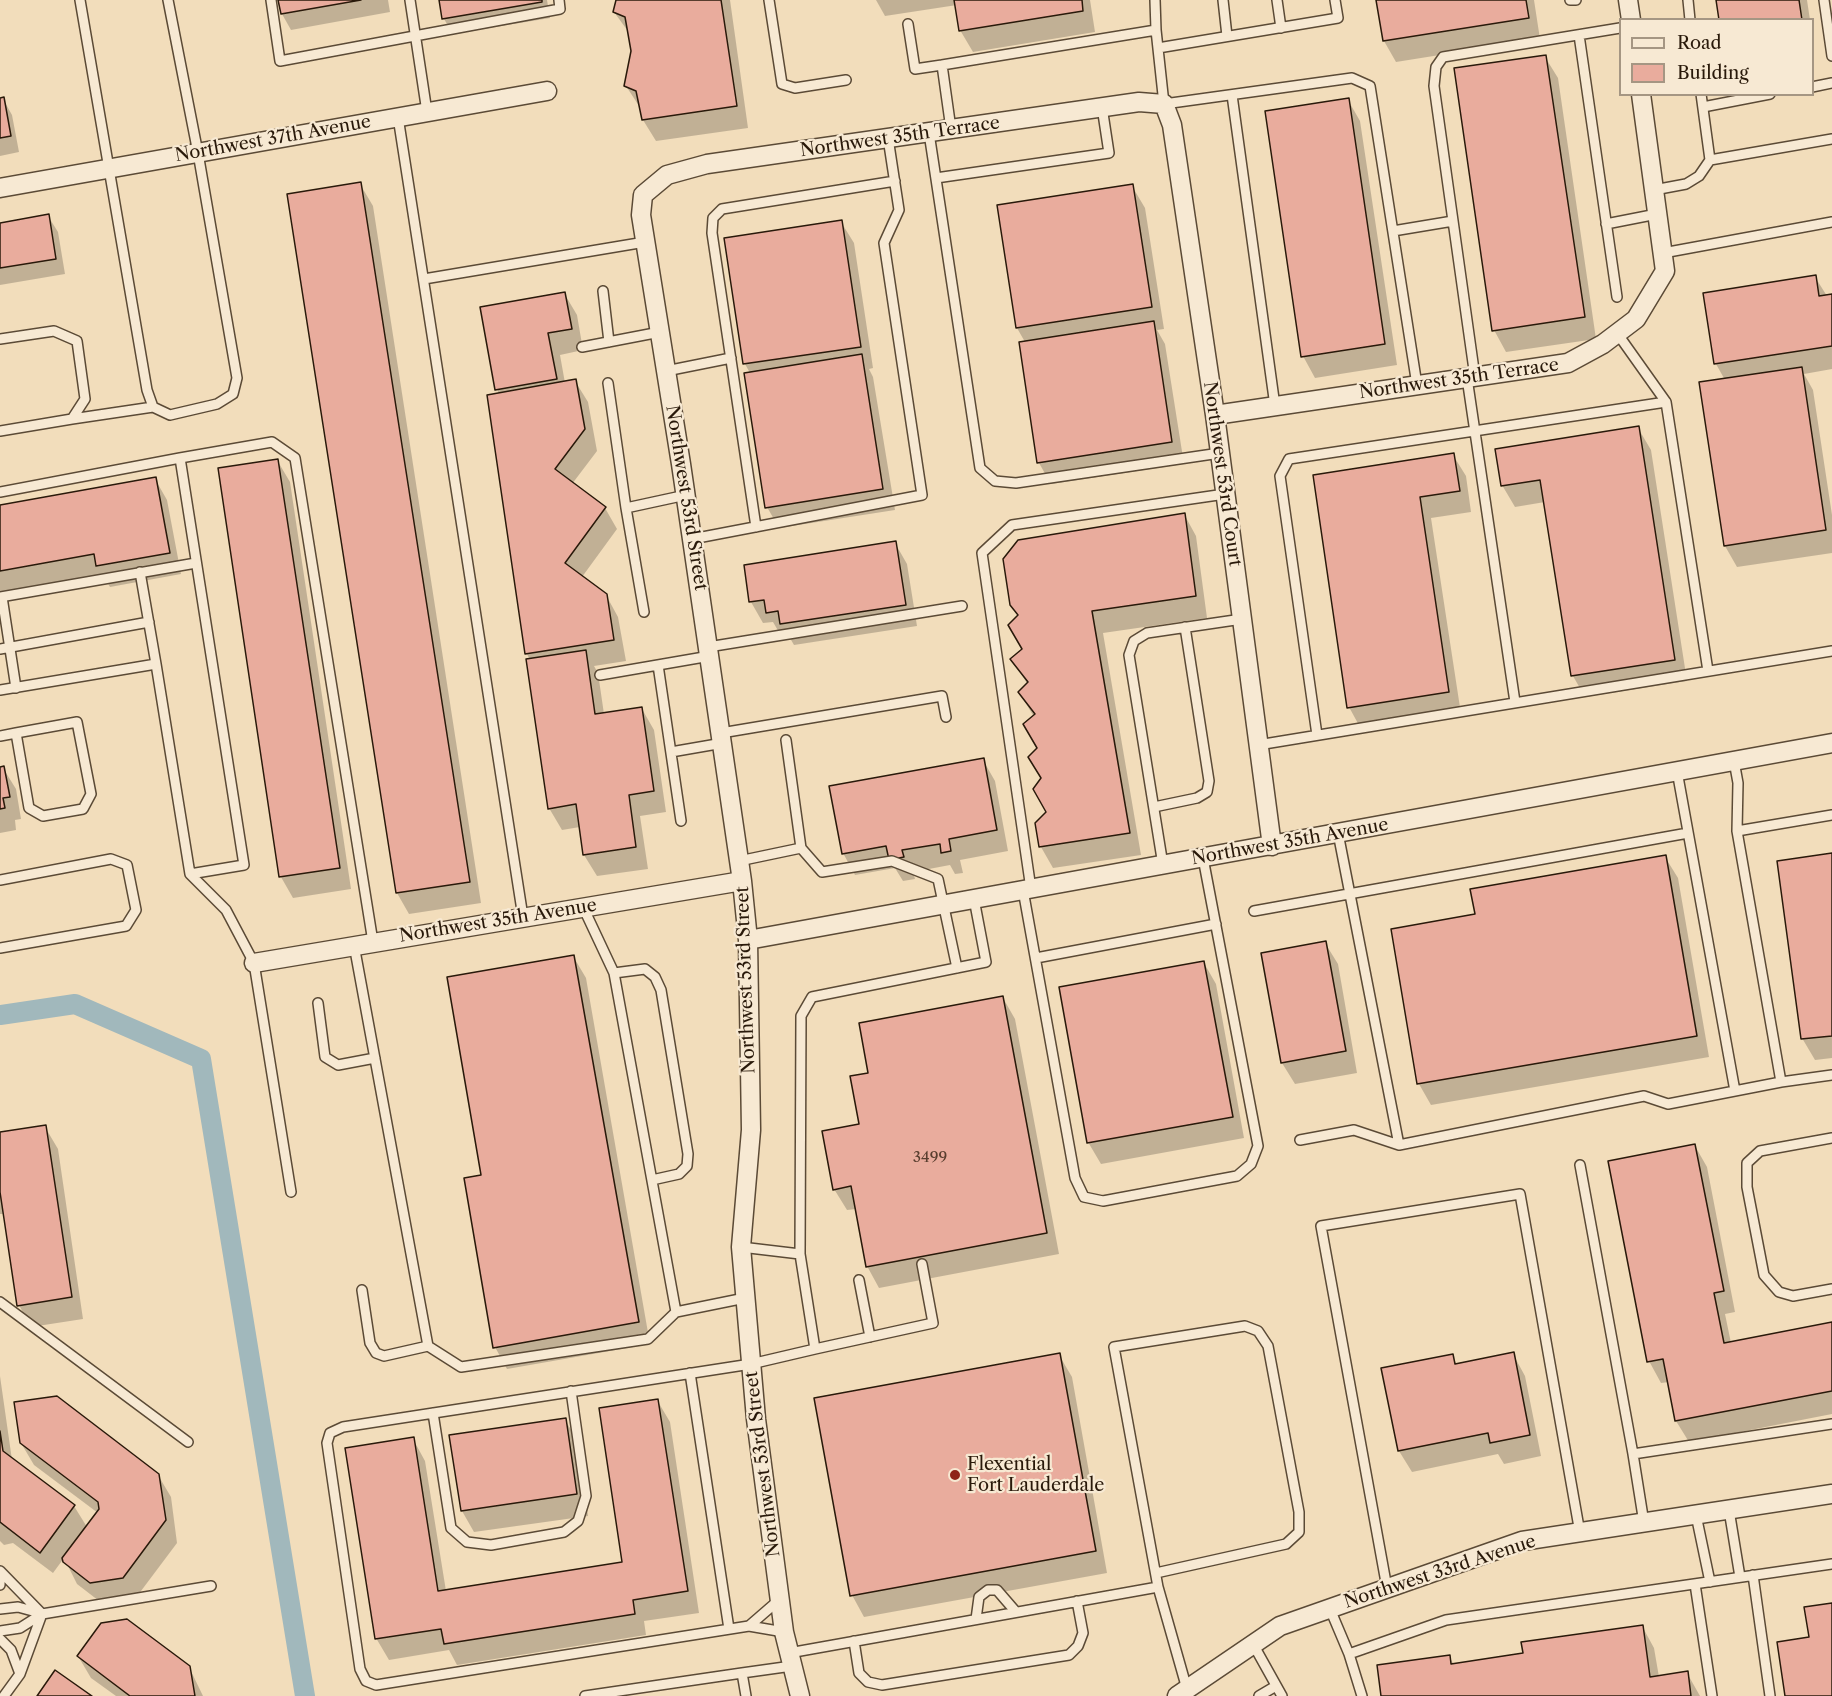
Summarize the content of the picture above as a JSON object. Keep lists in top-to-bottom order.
{
  "streets": {
    "street": [
      "Northwest 35th Terrace",
      "Northwest 37th Avenue",
      "Northwest 53rd Court",
      "Northwest 53rd Street",
      "Northwest 35th Avenue",
      "Northwest 33rd Avenue"
    ]
  },
  "crossings": [
    ["Northwest 35th Terrace", "Northwest 53rd Court"],
    ["Northwest 35th Terrace", "Northwest 53rd Street"],
    ["Northwest 53rd Court", "Northwest 35th Avenue"],
    ["Northwest 53rd Street", "Northwest 35th Avenue"]
  ],
  "places": ["Flexential Fort Lauderdale"],
  "house_numbers": ["3499"],
  "legend": ["Road", "Building"]
}
